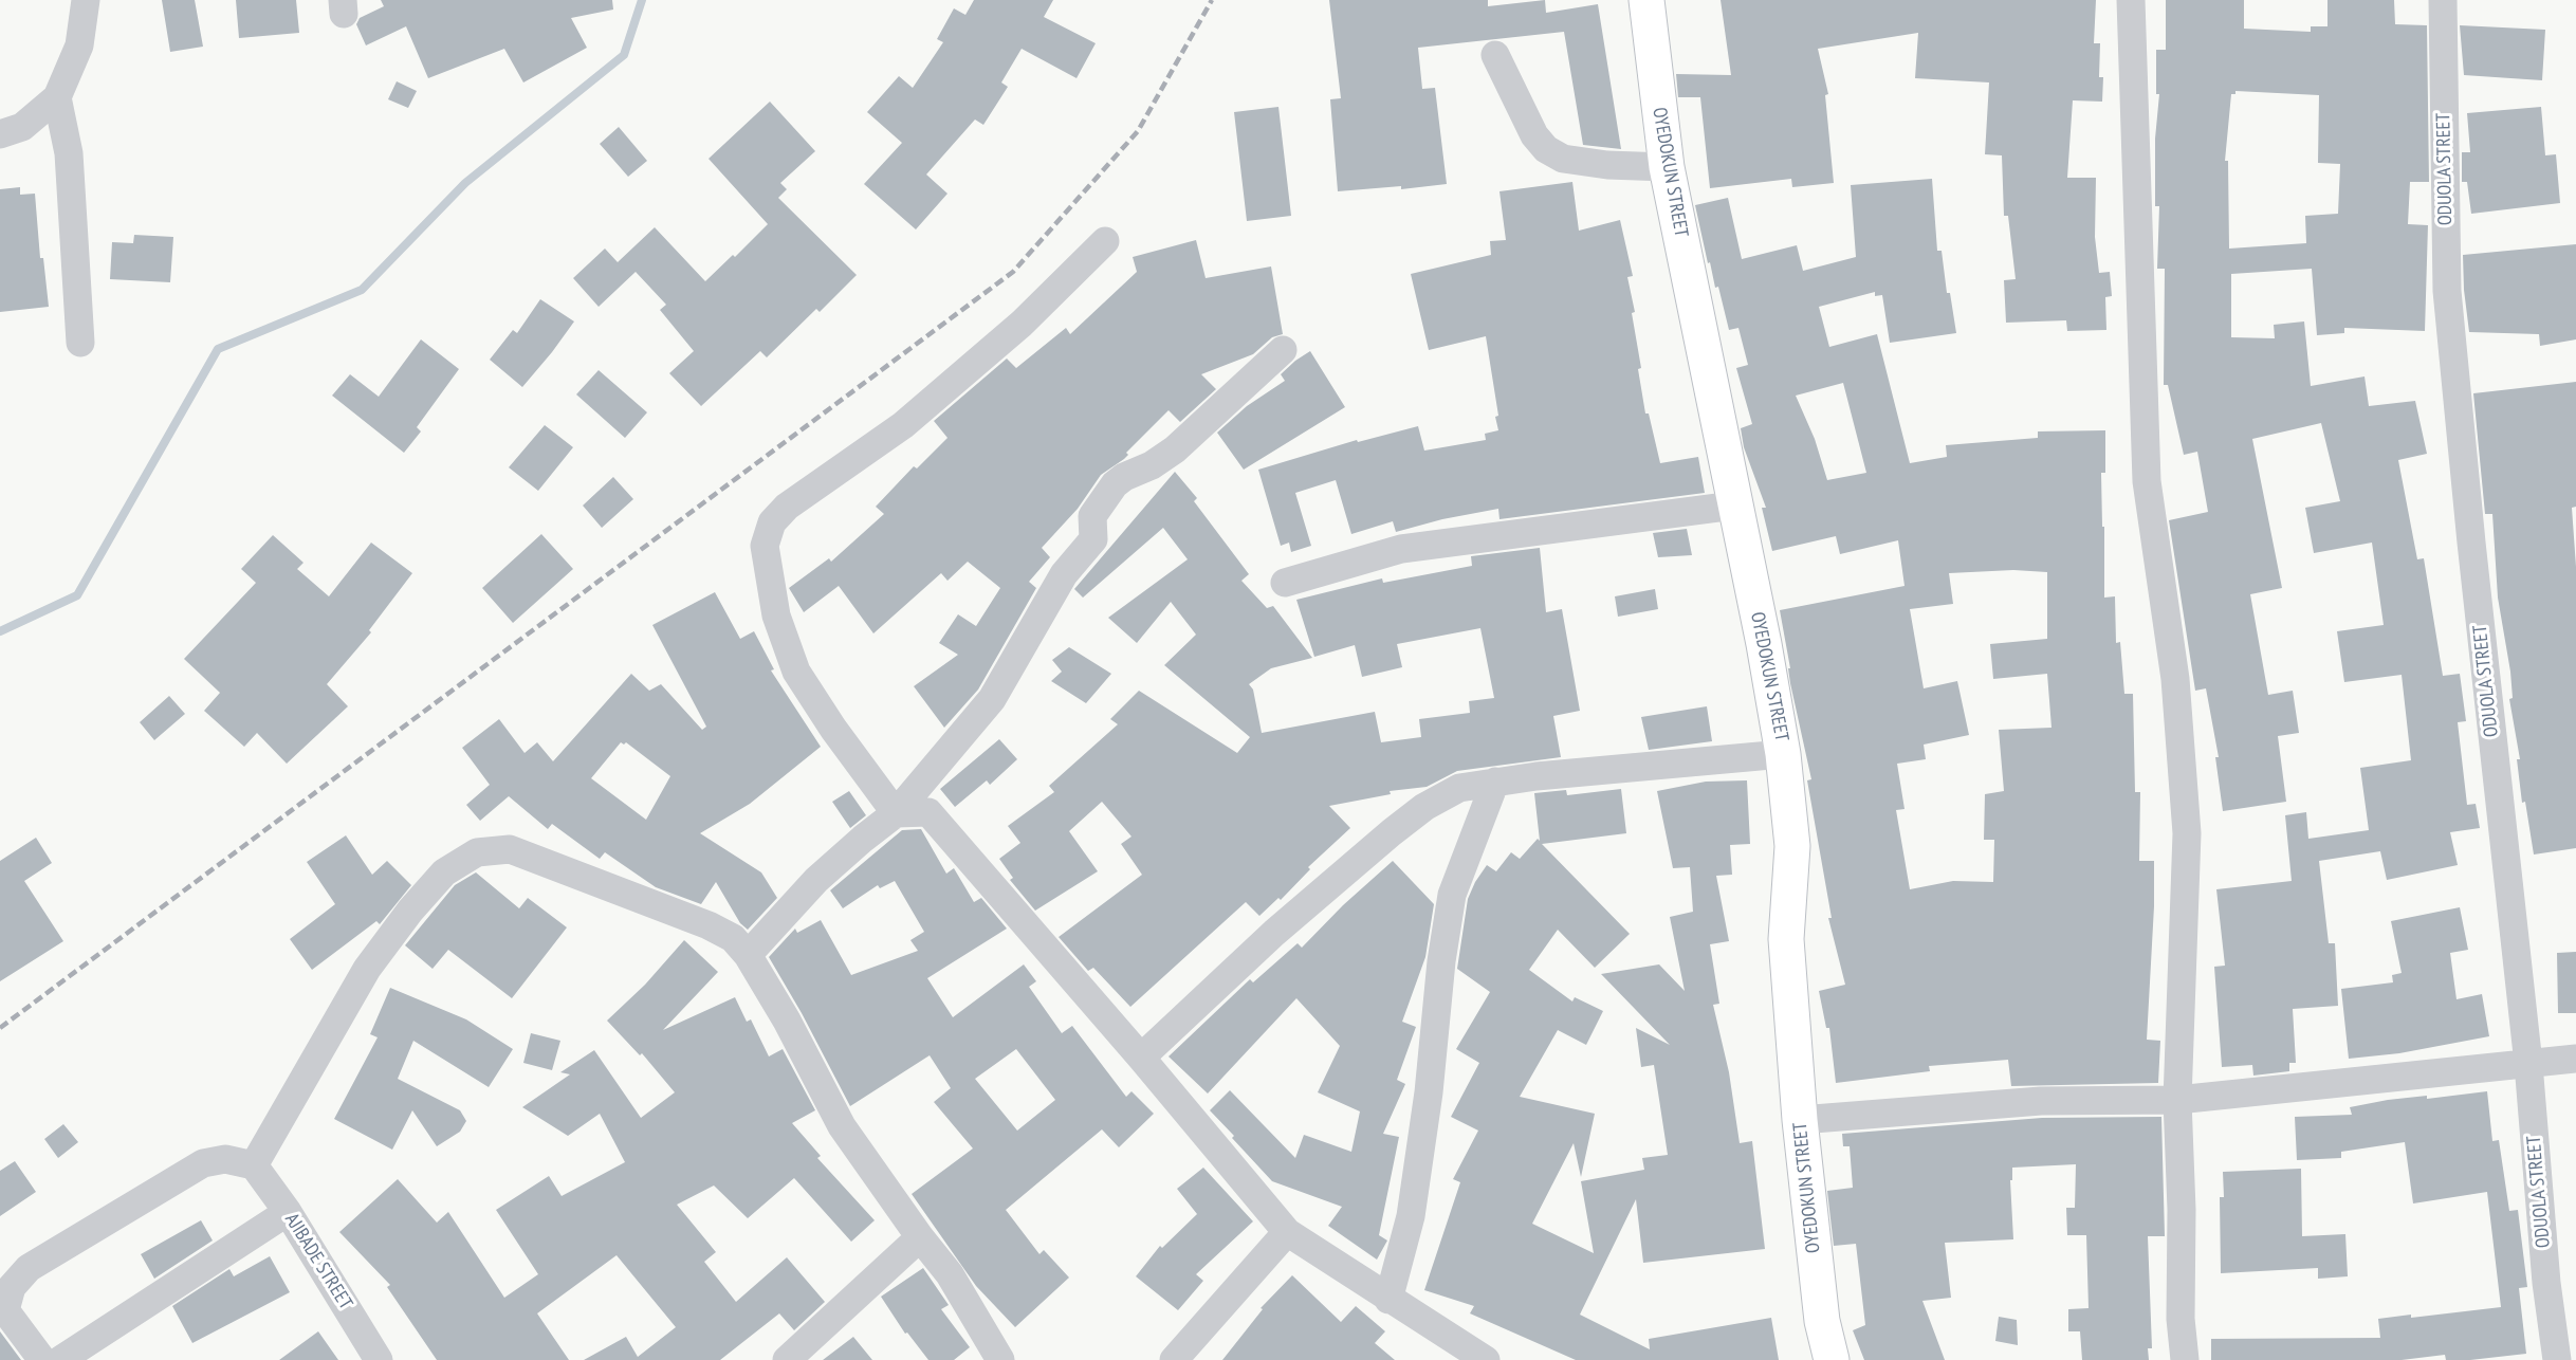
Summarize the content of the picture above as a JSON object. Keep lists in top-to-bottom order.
{
  "streets": {
    "street": ["ODUOLA STREET", "OYEDOKUN STREET", "AJIBADE STREET"]
  }
}
